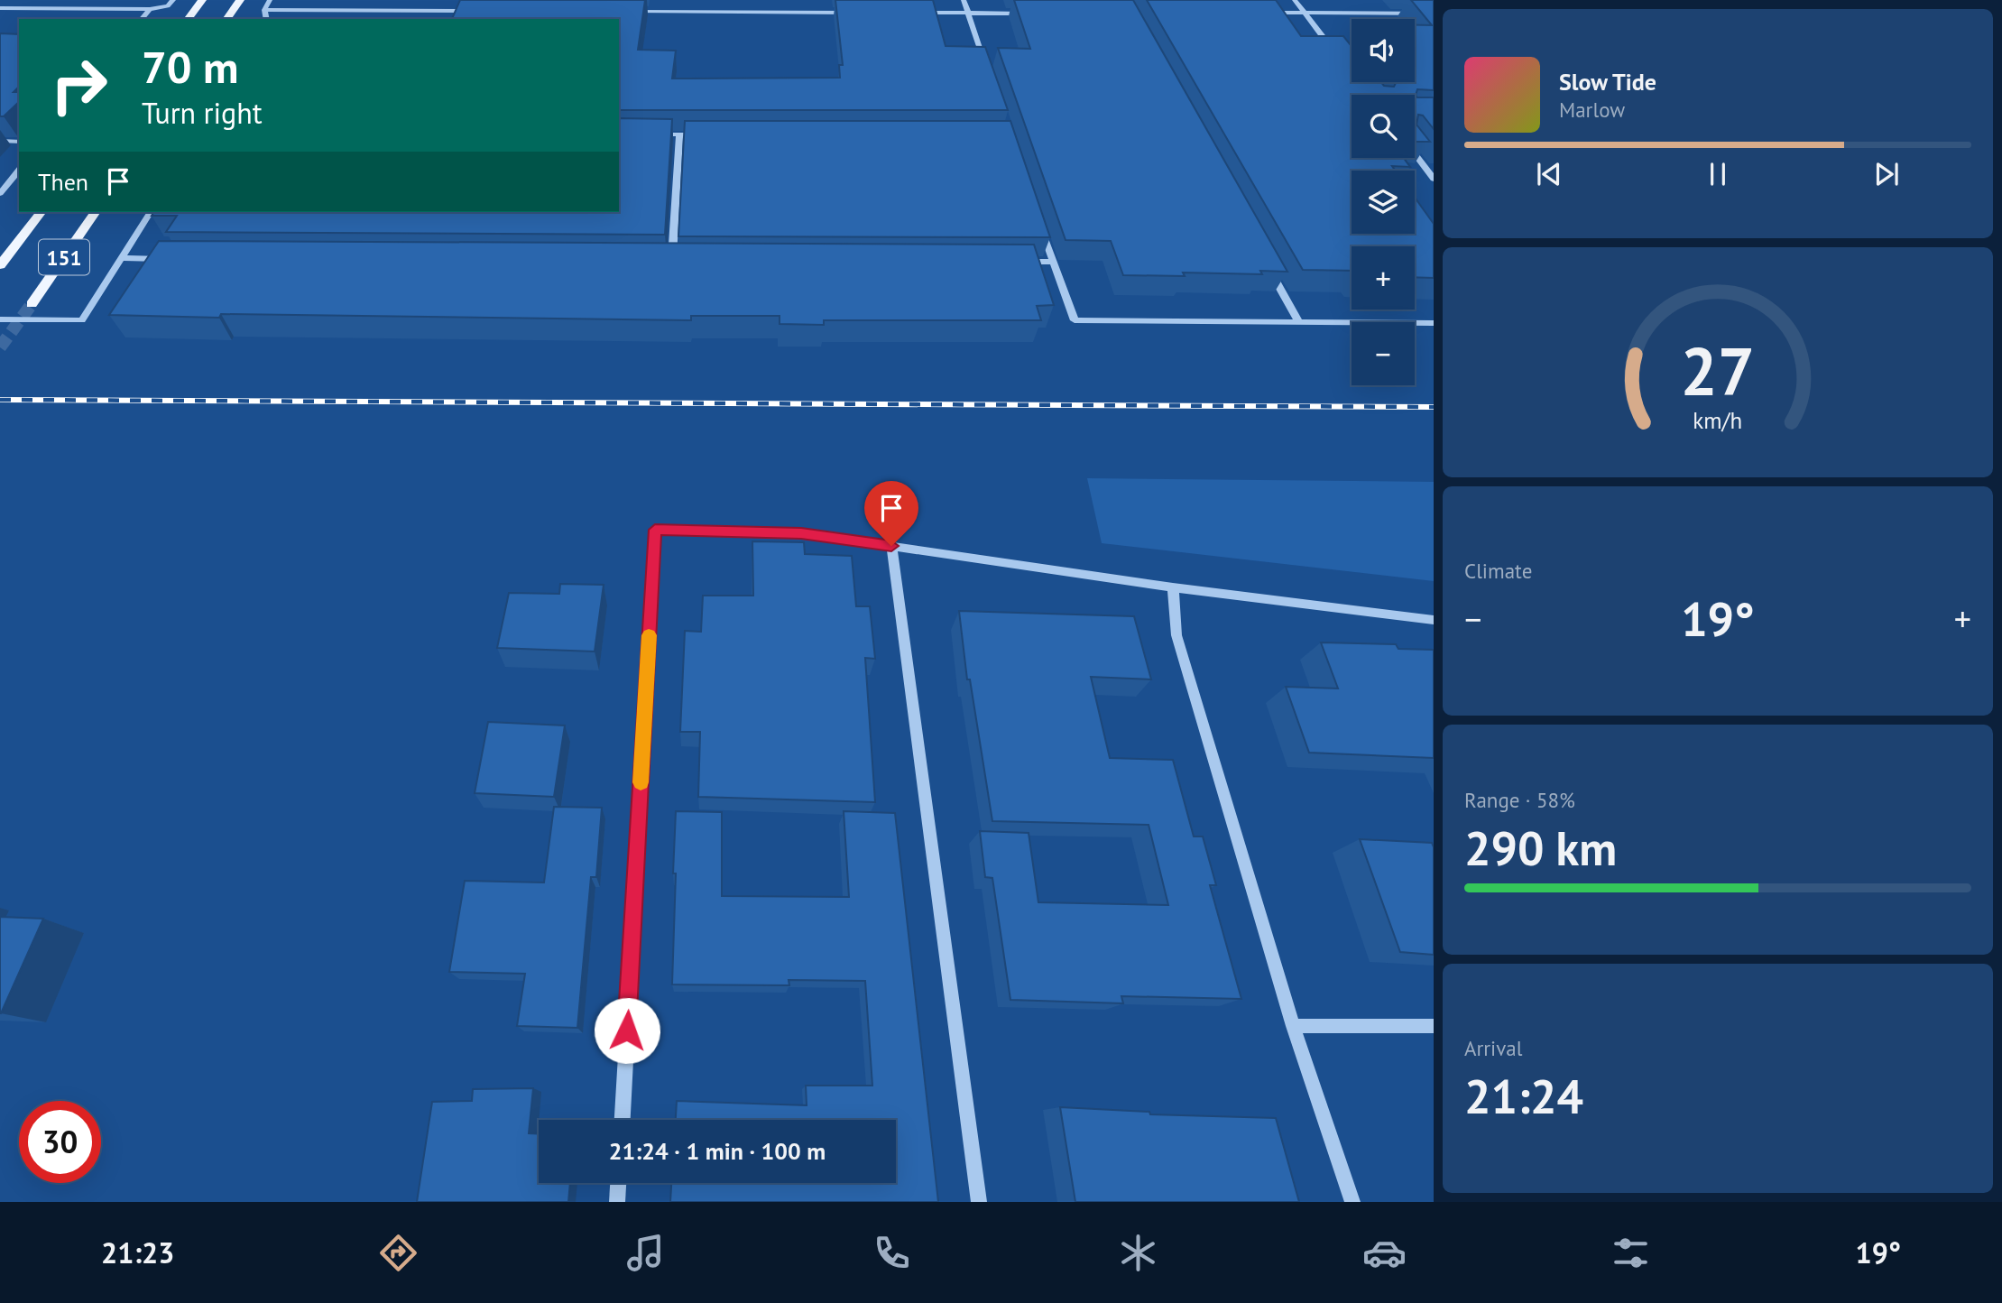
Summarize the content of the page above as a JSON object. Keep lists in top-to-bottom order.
{
  "streets": {
    "main road": ["151"]
  },
  "page": {
    "map_buttons": ["+", "−"],
    "turn": ["70 m", "Turn right"],
    "song": ["Slow Tide", "Marlow"],
    "then": "Then",
    "tile": [
      "Climate",
      ["Range · 58%", "290 km"],
      ["Arrival", "21:24"]
    ],
    "heat": ["−", "19°", "+"],
    "limit": "30",
    "trip": "21:24 · 1 min · 100 m",
    "tabs": ["21:23", "19°"],
    "gauge": ["27", "km/h"]
  }
}
